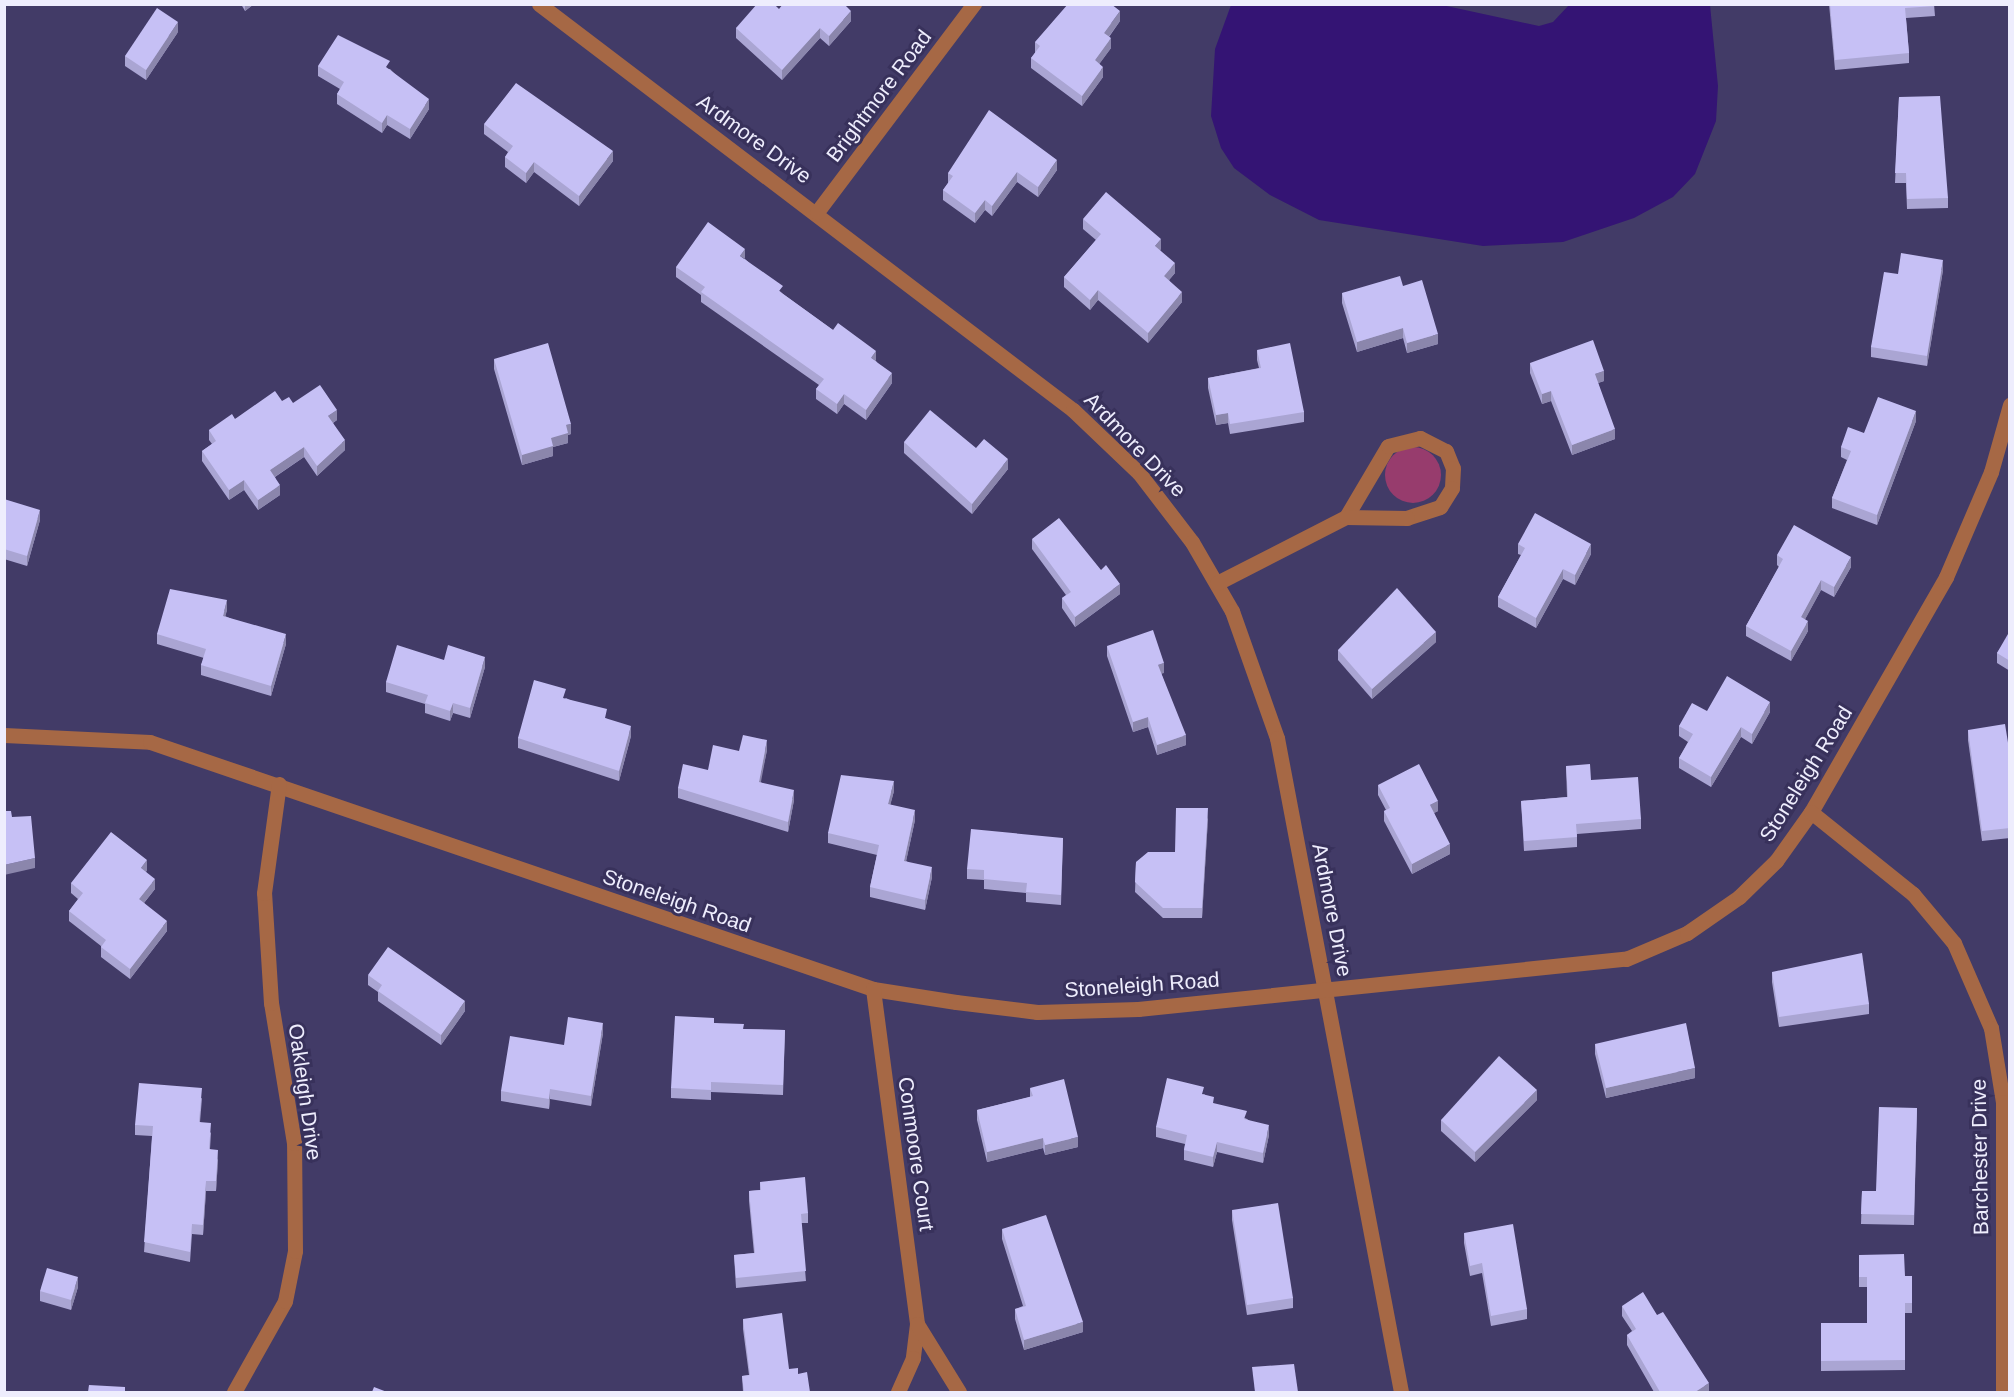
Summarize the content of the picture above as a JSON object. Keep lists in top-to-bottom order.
{
  "streets": {
    "street": [
      "Brightmore Road",
      "Ardmore Drive",
      "Stoneleigh Road",
      "Oakleigh Drive",
      "Conmoore Court",
      "Barchester Drive"
    ]
  },
  "crossings": [
    ["Brightmore Road", "Ardmore Drive"],
    ["Ardmore Drive", "Stoneleigh Road"],
    ["Stoneleigh Road", "Oakleigh Drive"],
    ["Stoneleigh Road", "Conmoore Court"],
    ["Stoneleigh Road", "Barchester Drive"]
  ]
}
